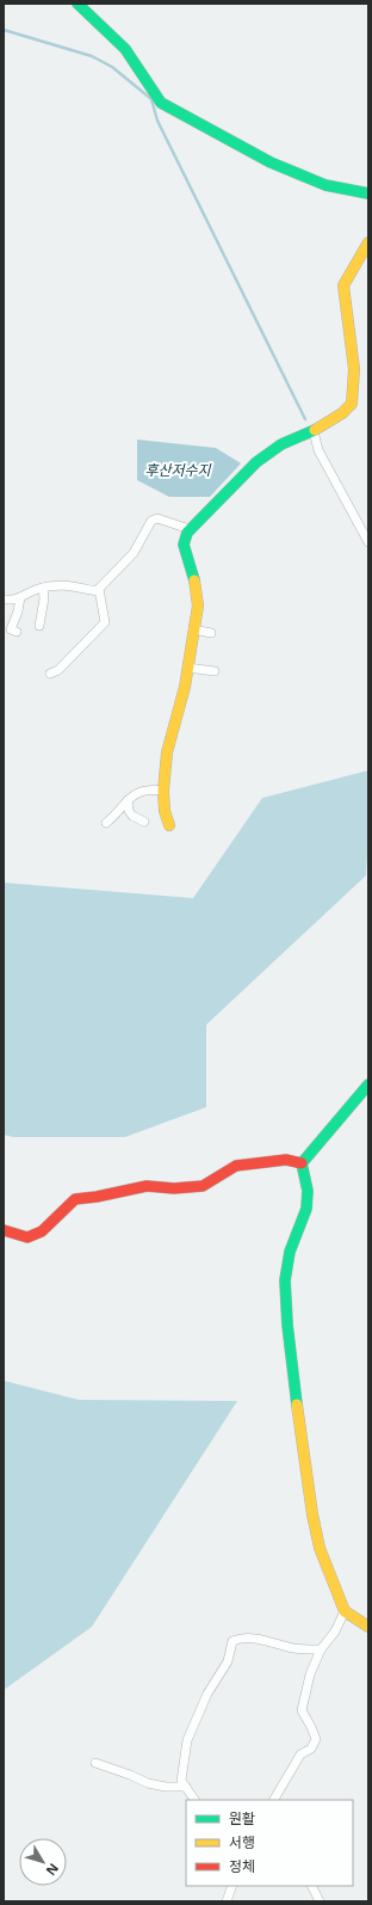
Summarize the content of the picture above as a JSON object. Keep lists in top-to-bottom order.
{
  "water": ["후산저수지"],
  "legend": ["원활", "서행", "정체"],
  "north": "bottom right"
}
